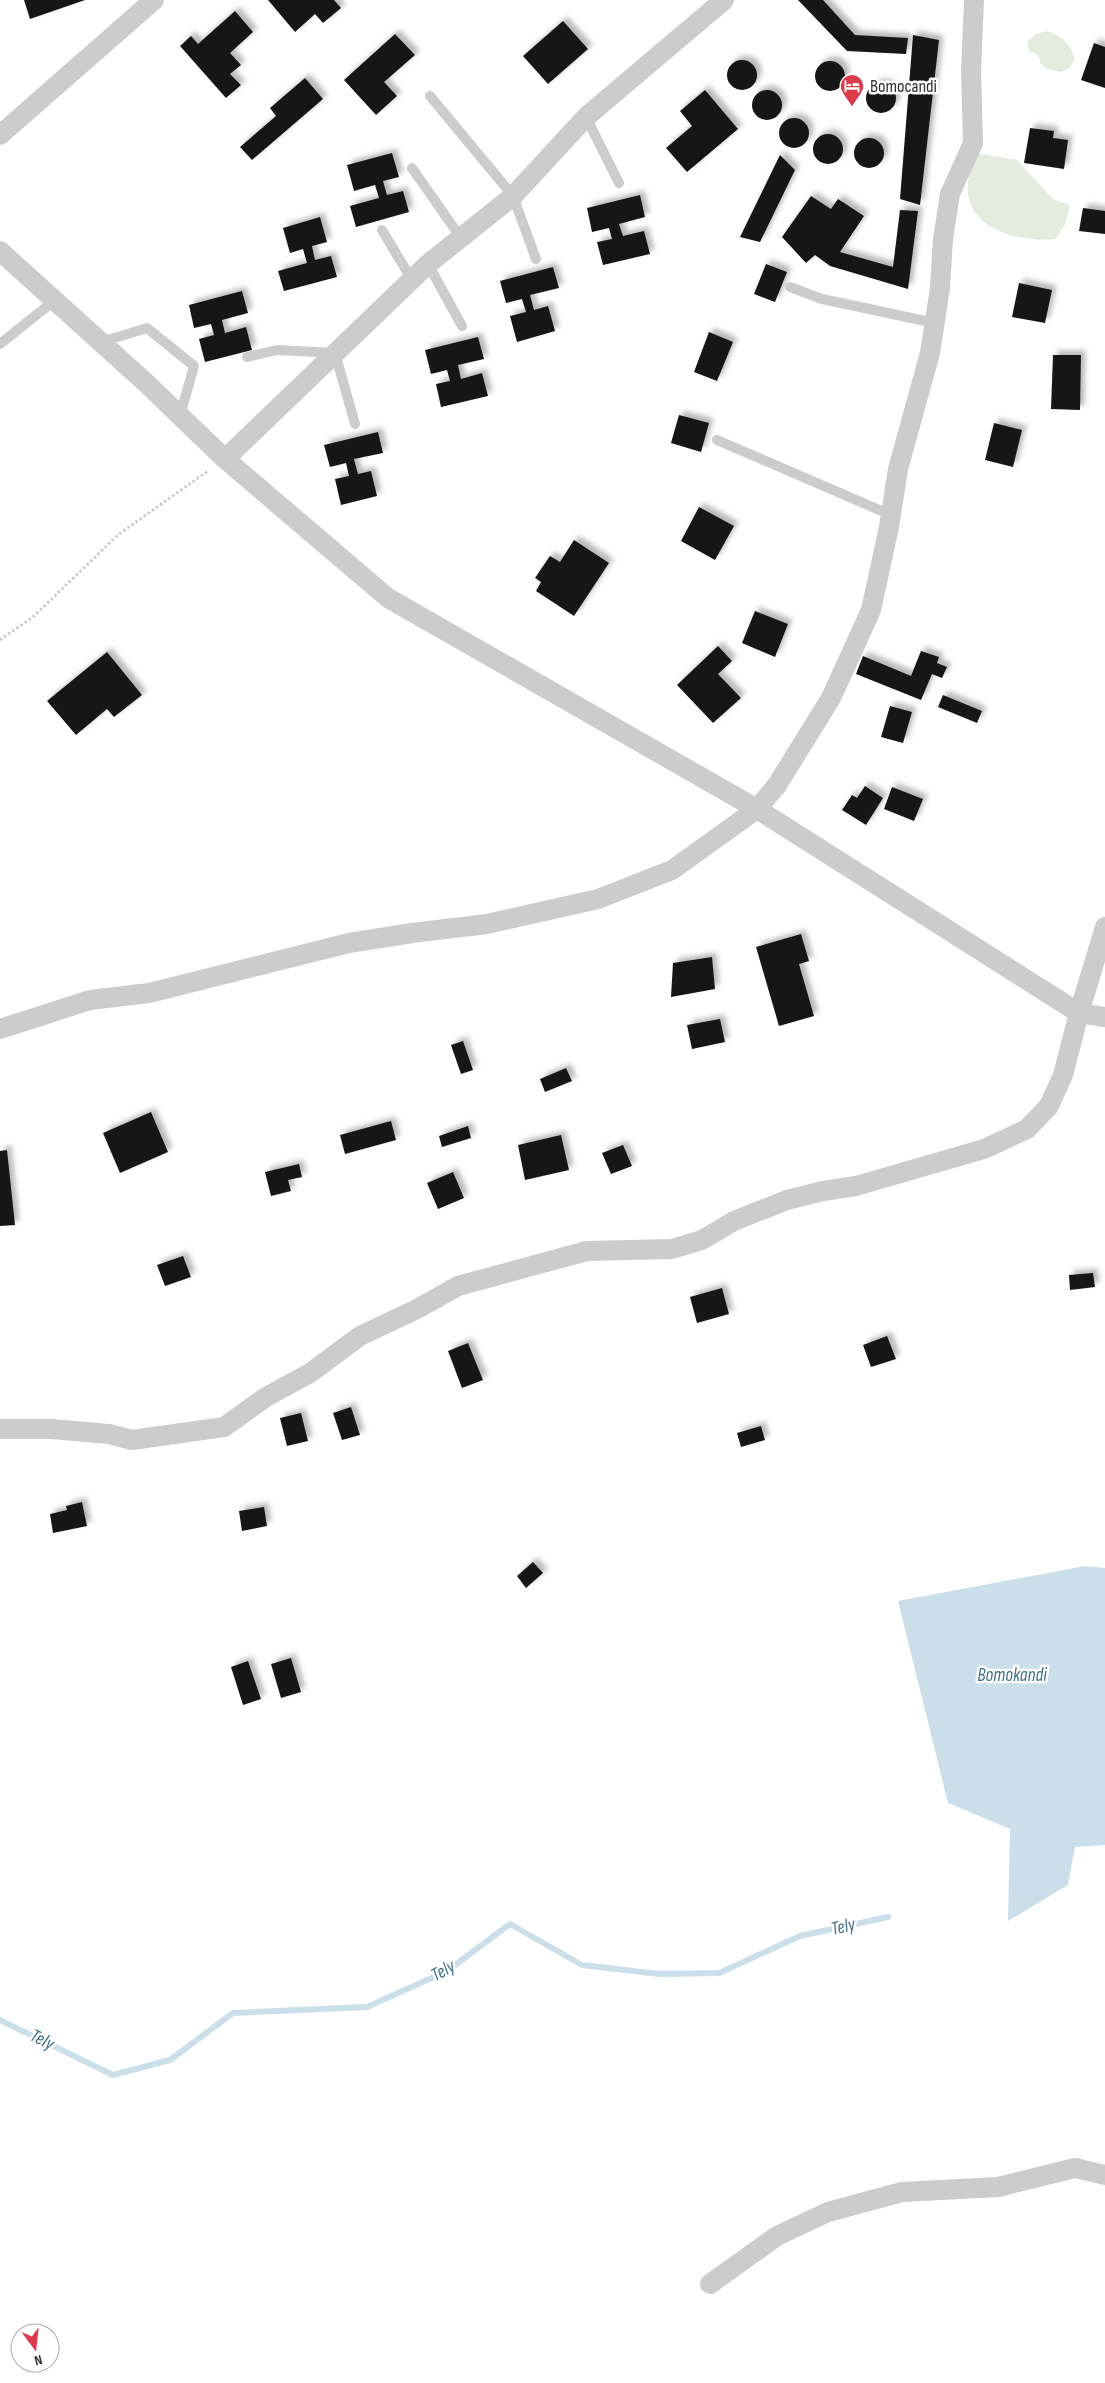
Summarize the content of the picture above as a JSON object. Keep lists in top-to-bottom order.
{
  "water": ["Bomokandi", "Tely"],
  "places": {
    "hotel": ["Bomocandi"]
  },
  "north": "bottom"
}
